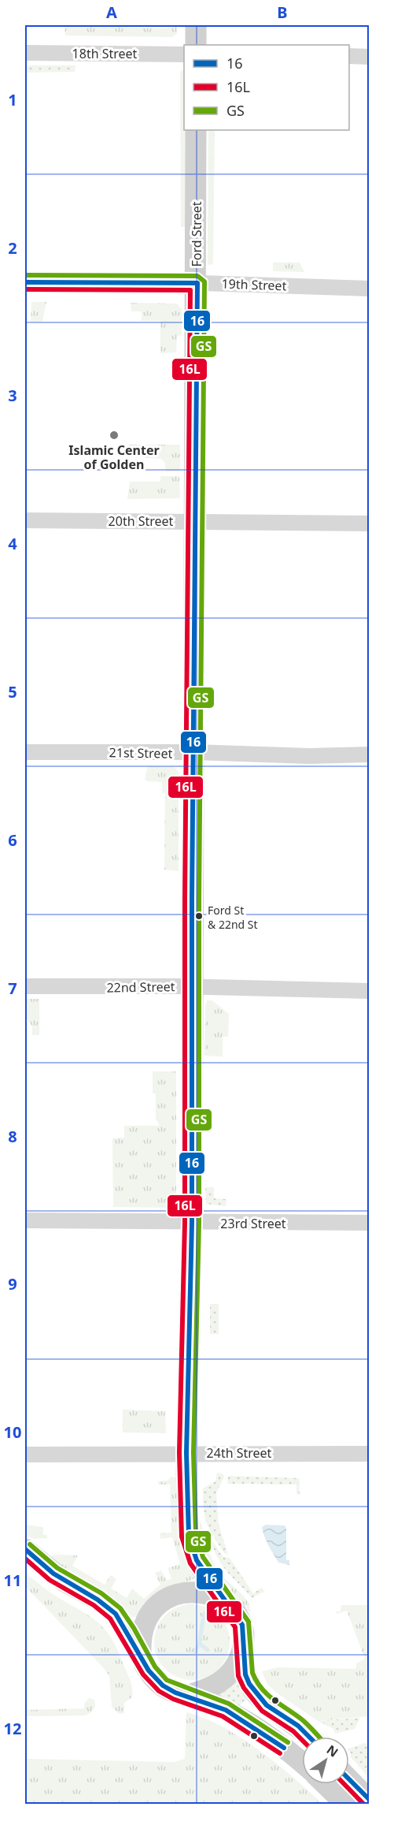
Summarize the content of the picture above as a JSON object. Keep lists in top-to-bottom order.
{
  "streets": {
    "main road": ["Ford Street", "19th Street"],
    "street": [
      "18th Street",
      "20th Street",
      "21st Street",
      "22nd Street",
      "23rd Street",
      "24th Street"
    ]
  },
  "crossings": [
    ["Ford Street", "19th Street"],
    ["Ford Street", "20th Street"],
    ["Ford Street", "21st Street"],
    ["Ford Street", "22nd Street"],
    ["Ford Street", "23rd Street"],
    ["Ford Street", "24th Street"]
  ],
  "places": ["Islamic Center of Golden", "Ford St & 22nd St"],
  "lines": ["transit line GS", "transit line 16", "transit line 16L"],
  "legend": ["16", "16L", "GS"],
  "north": "top right",
  "grid": {
    "columns": ["A", "B"],
    "rows": [
      "1",
      "2",
      "3",
      "4",
      "5",
      "6",
      "7",
      "8",
      "9",
      "10",
      "11",
      "12"
    ]
  }
}
